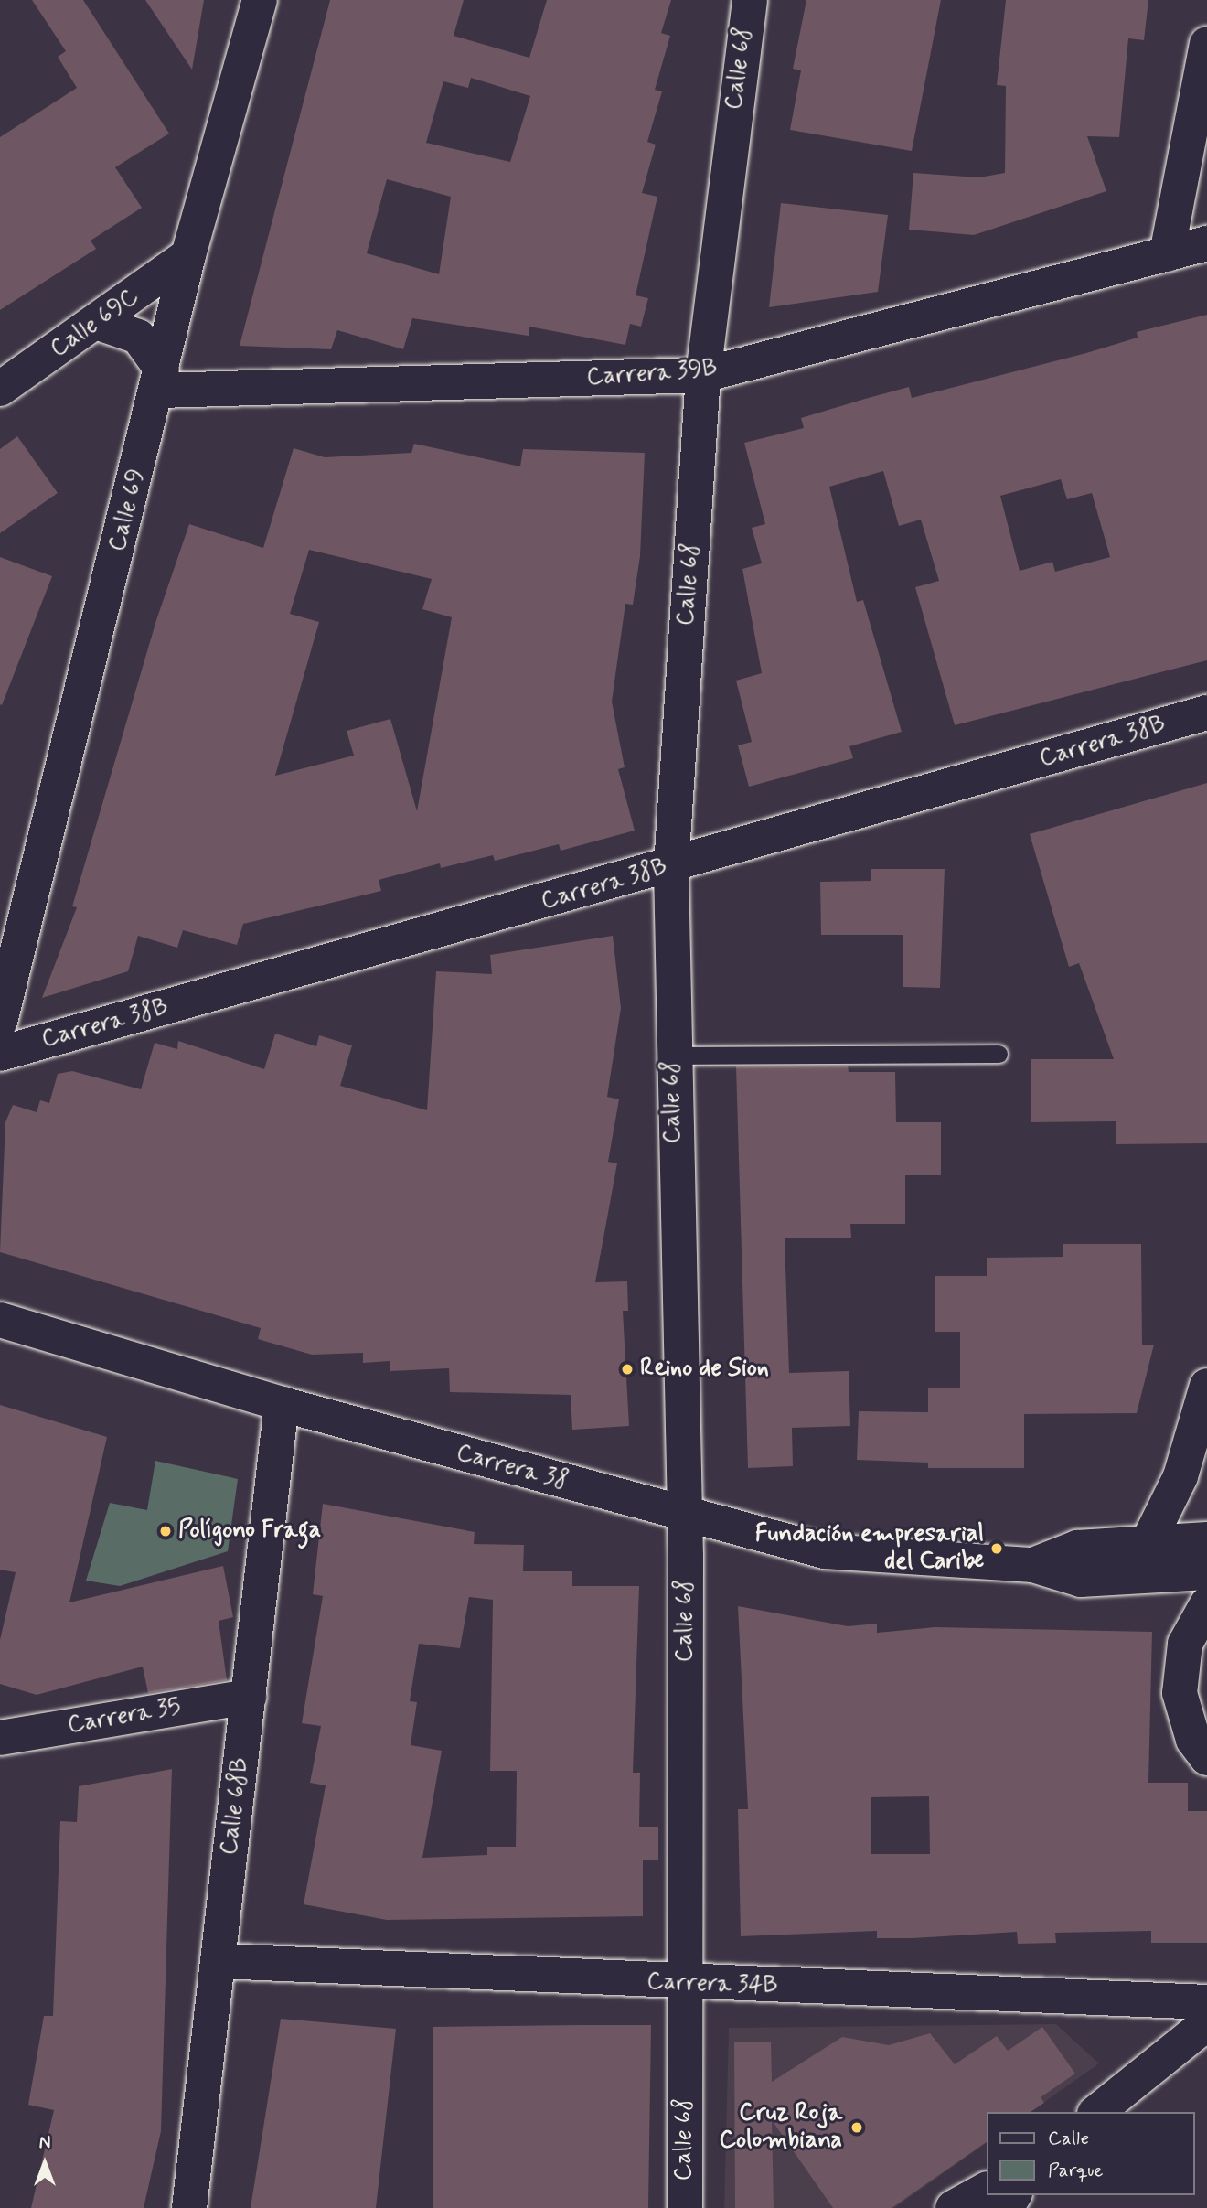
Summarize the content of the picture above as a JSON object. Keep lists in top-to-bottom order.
{
  "streets": {
    "street": [
      "Calle 68",
      "Calle 69C",
      "Carrera 39B",
      "Calle 69",
      "Carrera 38B",
      "Carrera 38",
      "Carrera 35",
      "Calle 68B",
      "Carrera 34B"
    ]
  },
  "crossings": [
    ["Calle 68", "Carrera 39B"],
    ["Calle 68", "Carrera 38B"],
    ["Calle 68", "Carrera 38"],
    ["Calle 68", "Carrera 34B"],
    ["Calle 69C", "Calle 69"],
    ["Carrera 39B", "Calle 69"],
    ["Carrera 38", "Calle 68B"],
    ["Carrera 35", "Calle 68B"],
    ["Calle 68B", "Carrera 34B"]
  ],
  "places": [
    "Reino de Sion",
    "Polígono Fraga",
    "Fundación empresarial del Caribe",
    "Cruz Roja Colombiana"
  ],
  "legend": ["Calle", "Parque"],
  "north": "top"
}
